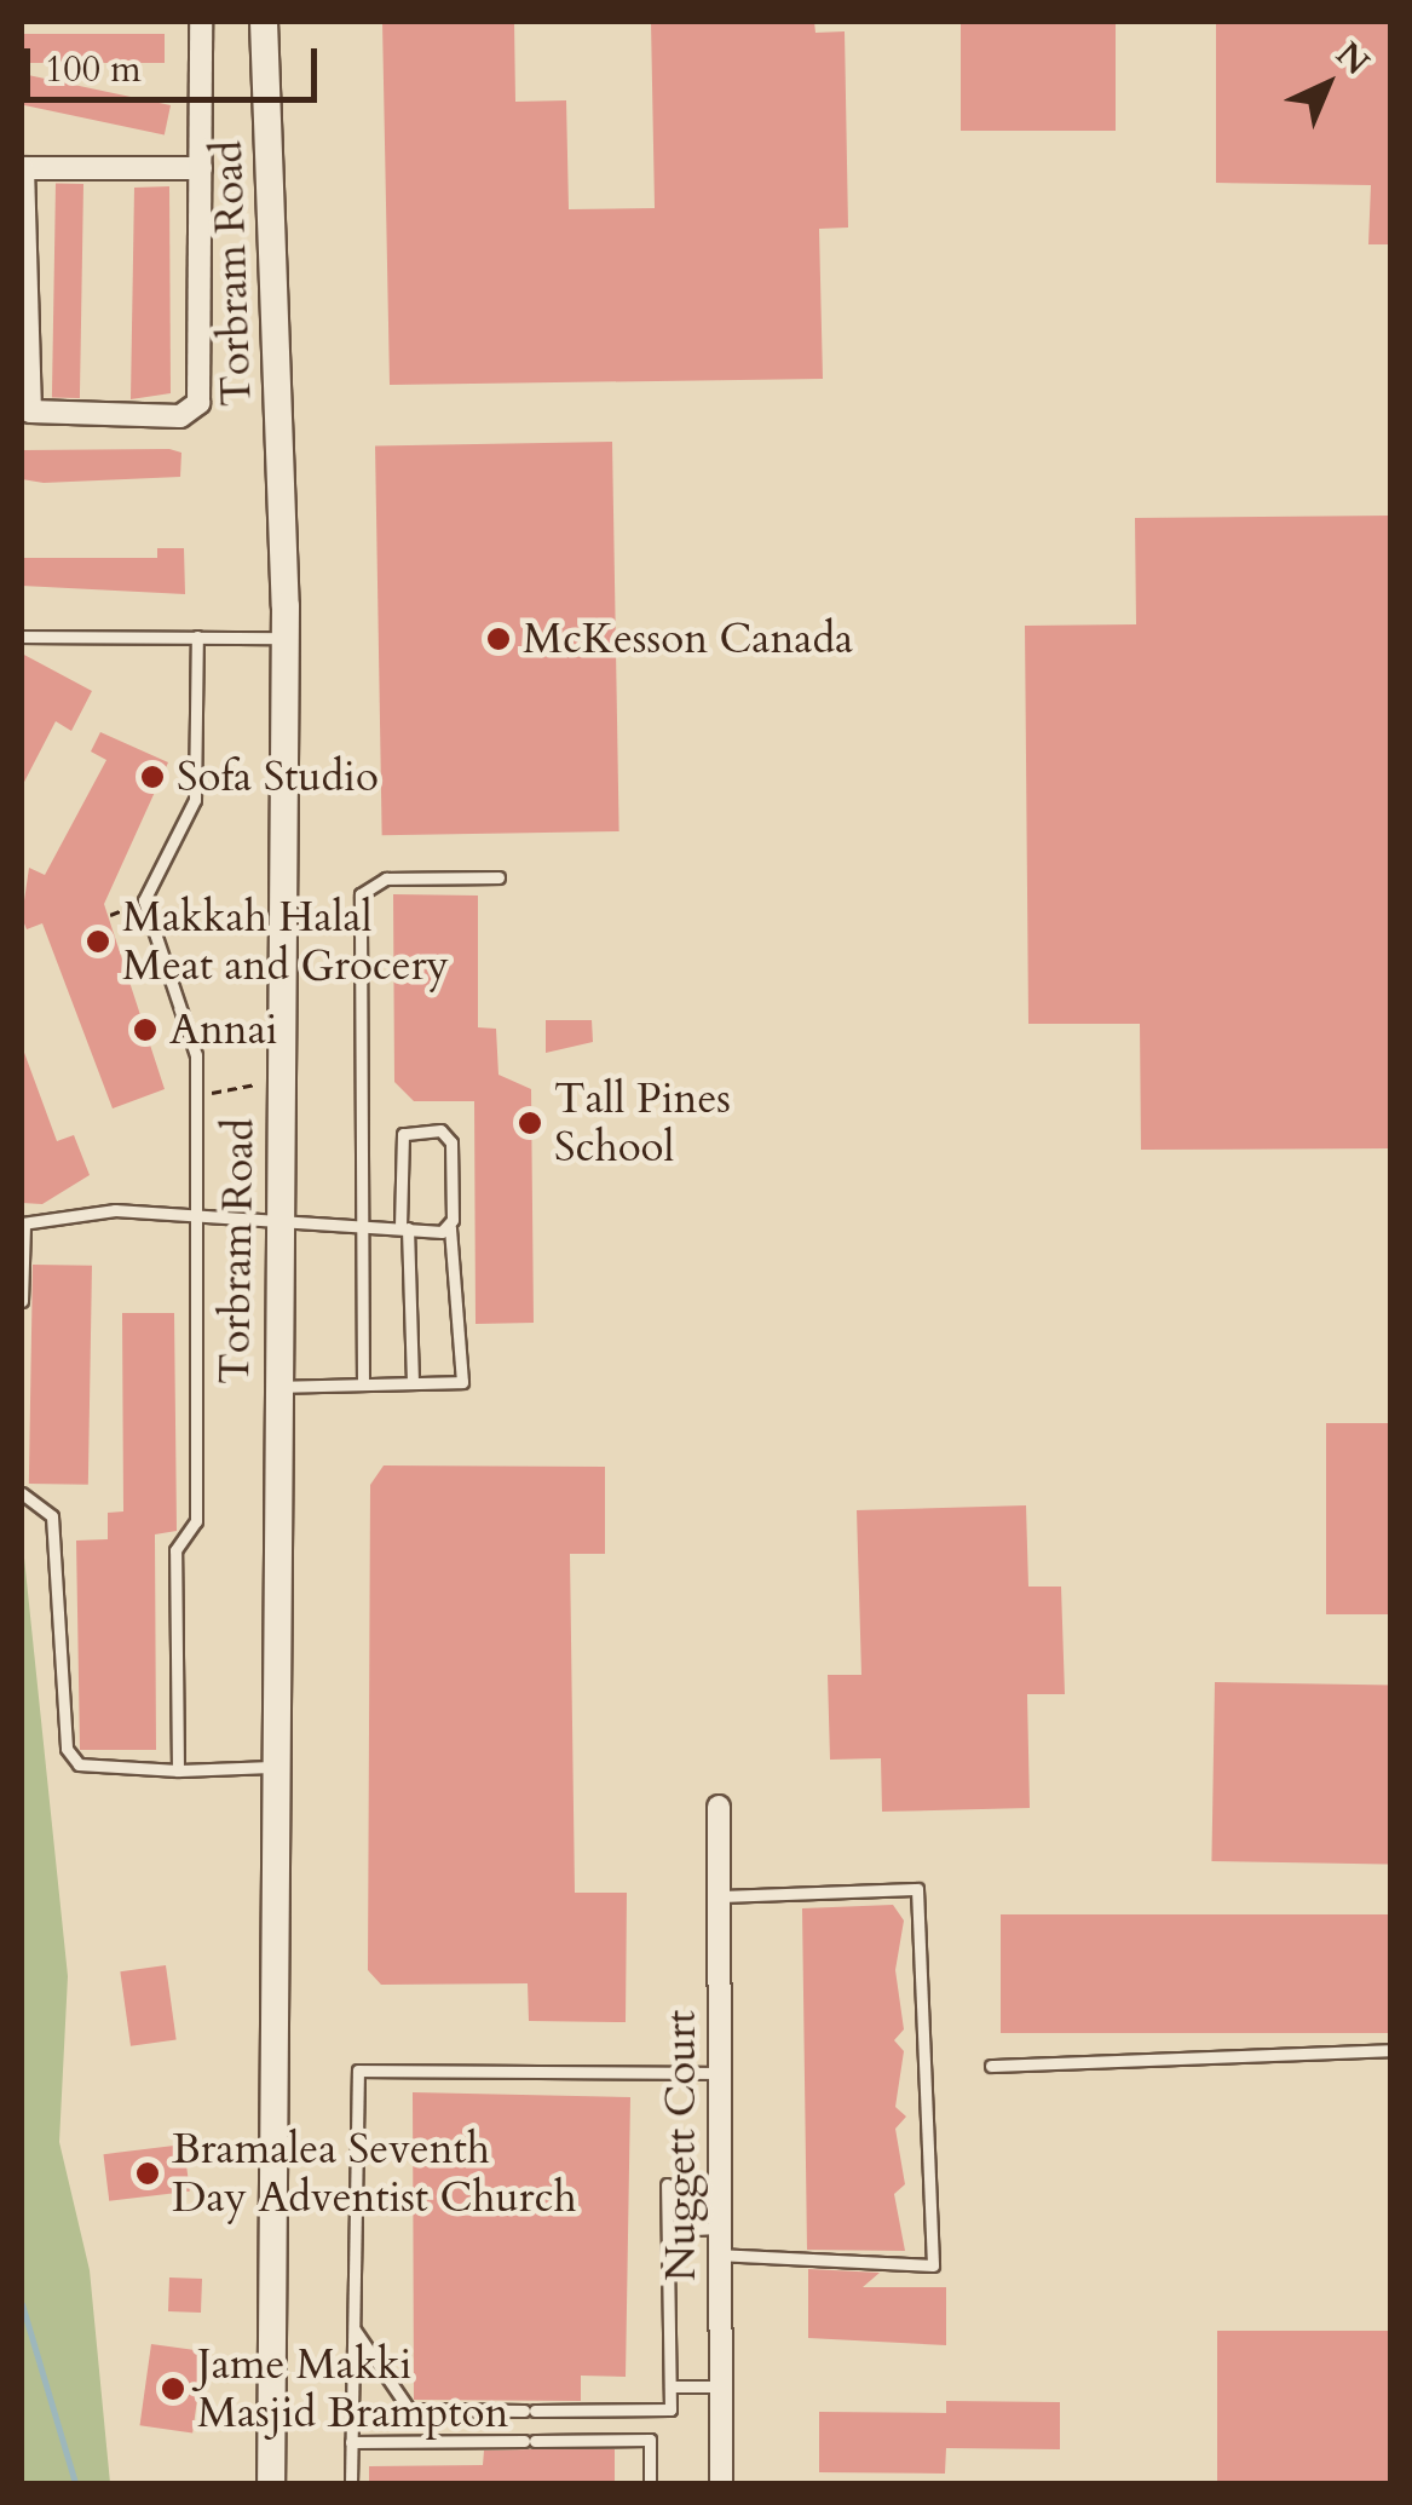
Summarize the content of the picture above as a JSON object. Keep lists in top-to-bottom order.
{
  "streets": {
    "main road": ["Torbram Road"],
    "street": ["Nuggett Court"]
  },
  "places": [
    "McKesson Canada",
    "Sofa Studio",
    "Makkah Halal Meat and Grocery",
    "Annai",
    "Tall Pines School",
    "Bramalea Seventh Day Adventist Church",
    "Jame Makki Masjid Brampton"
  ],
  "scale_bar": "100 m",
  "north": "top right"
}
